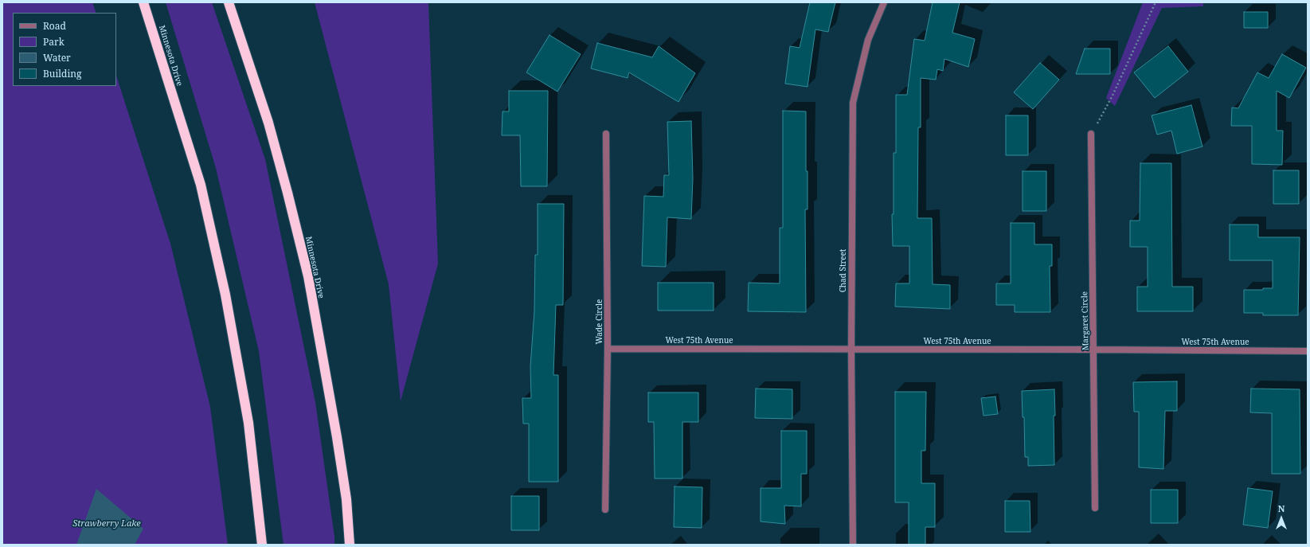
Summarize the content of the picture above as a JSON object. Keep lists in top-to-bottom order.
{
  "streets": {
    "highway": ["Minnesota Drive"],
    "street": [
      "Chad Street",
      "Margaret Circle",
      "Wade Circle",
      "West 75th Avenue"
    ]
  },
  "crossings": [
    ["Chad Street", "West 75th Avenue"],
    ["Margaret Circle", "West 75th Avenue"],
    ["Wade Circle", "West 75th Avenue"]
  ],
  "water": ["Strawberry Lake"],
  "legend": [
    "Road",
    "Park",
    "Water",
    "Building"
  ],
  "north": "top"
}
